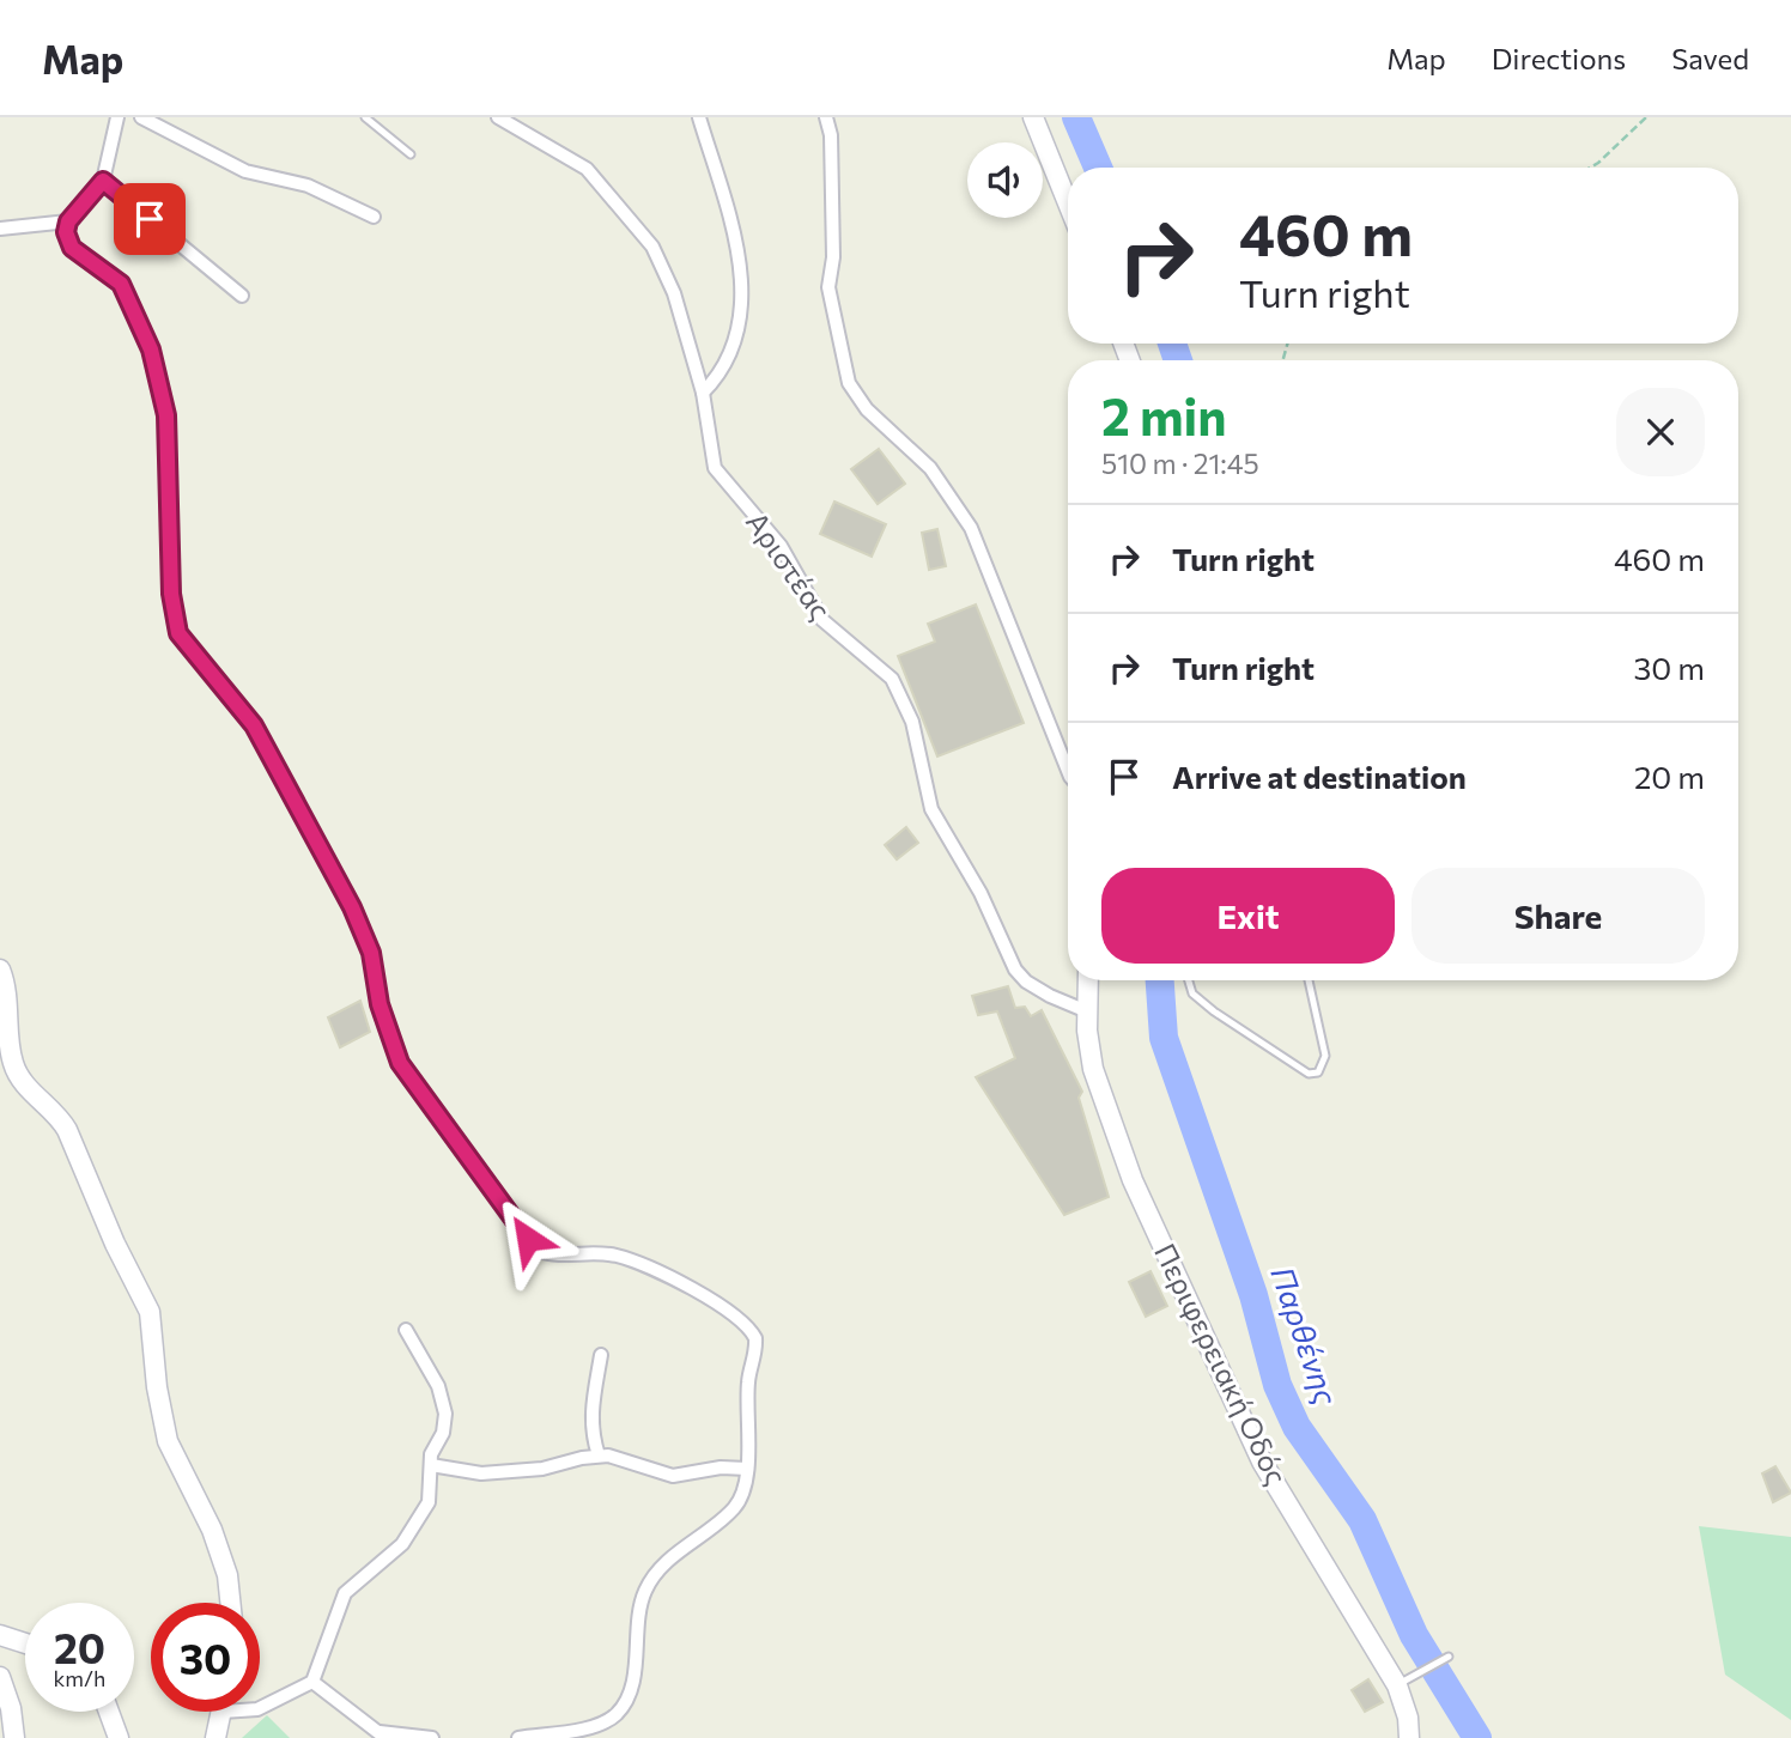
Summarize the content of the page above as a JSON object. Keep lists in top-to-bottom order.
{
  "streets": {
    "main road": ["Περιφερειακή Οδός"],
    "street": ["Αριστέας"]
  },
  "crossings": [
    ["Αριστέας", "Περιφερειακή Οδός"]
  ],
  "water": ["Παρθένης"],
  "page": {
    "header": "Map",
    "nav": ["Map", "Directions", "Saved"],
    "turn": ["460 m", "Turn right"],
    "heading": ["2 min", "510 m · 21:45"],
    "list": [
      {
        "name": "Turn right",
        "value": "460 m"
      },
      {
        "name": "Turn right",
        "value": "30 m"
      },
      {
        "name": "Arrive at destination",
        "value": "20 m"
      }
    ],
    "buttons": ["Exit", "Share"],
    "speed": "20 km/h",
    "limit": "30"
  }
}
